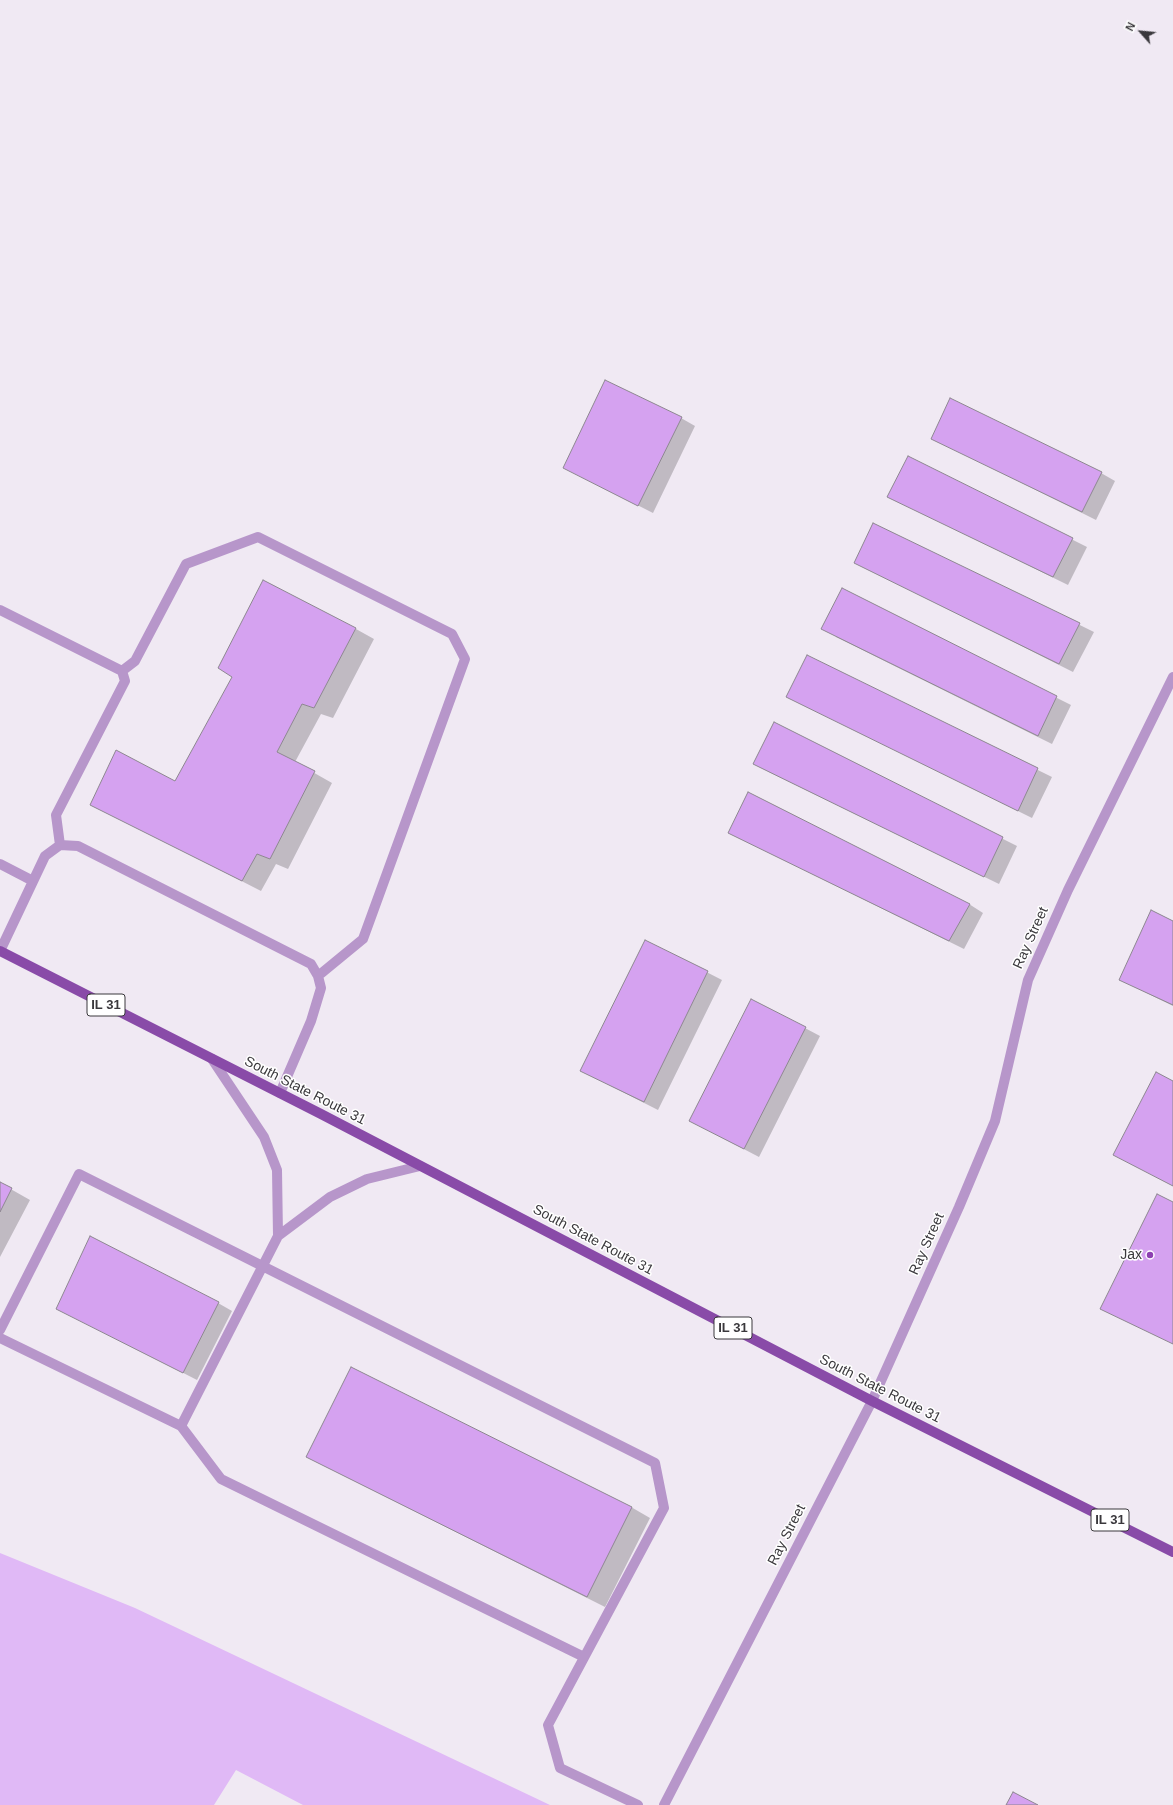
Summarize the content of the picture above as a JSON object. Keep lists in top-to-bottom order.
{
  "streets": {
    "main road": ["IL 31", "South State Route 31"],
    "street": ["Ray Street"]
  },
  "crossings": [
    ["Ray Street", "South State Route 31"]
  ],
  "places": ["Jax"],
  "north": "top left"
}
